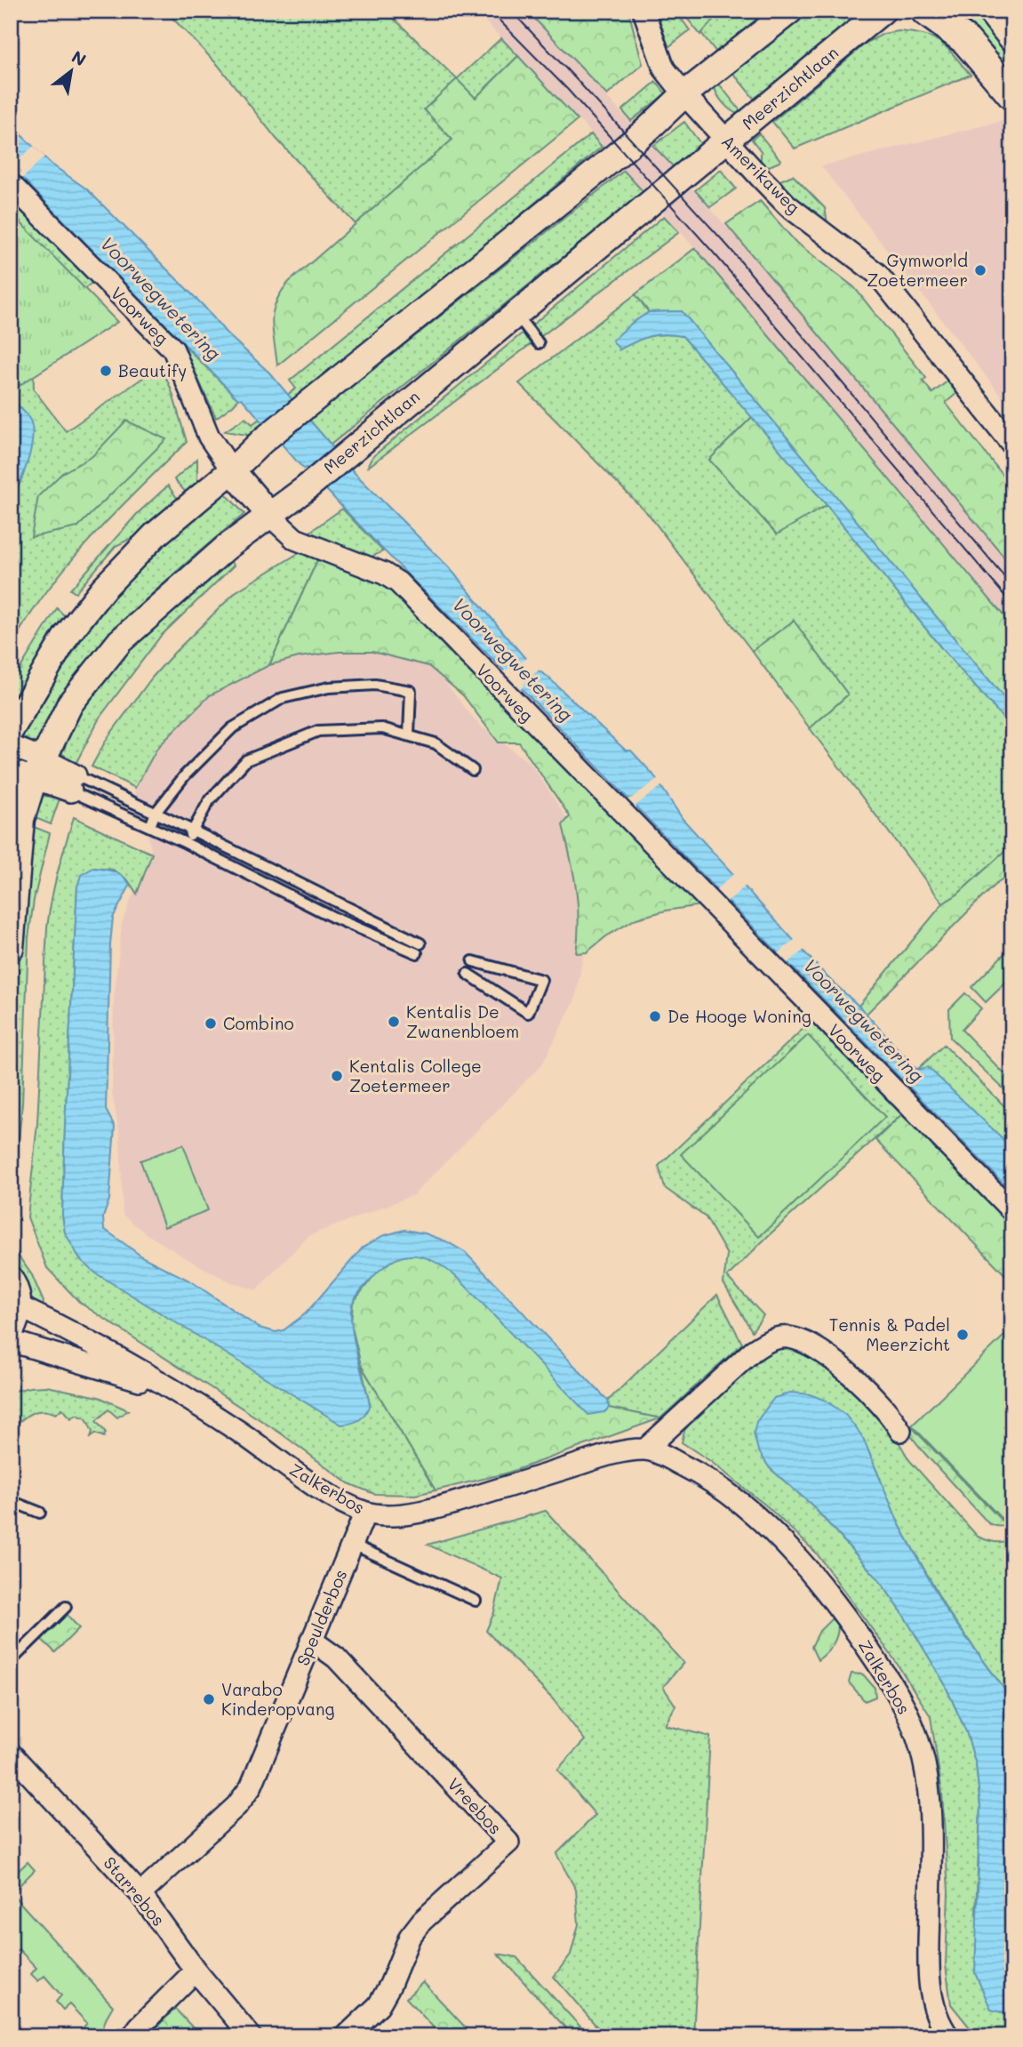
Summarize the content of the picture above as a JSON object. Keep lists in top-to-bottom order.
{
  "streets": {
    "street": [
      "Meerzichtlaan",
      "Amerikaweg",
      "Voorweg",
      "Zalkerbos",
      "Speulderbos",
      "Vreebos",
      "Starrebos"
    ]
  },
  "crossings": [
    ["Meerzichtlaan", "Amerikaweg"],
    ["Meerzichtlaan", "Voorweg"],
    ["Zalkerbos", "Speulderbos"],
    ["Speulderbos", "Vreebos"],
    ["Speulderbos", "Starrebos"]
  ],
  "water": ["Voorwegwetering"],
  "places": [
    "Gymworld Zoetermeer",
    "Beautify",
    "De Hooge Woning",
    "Kentalis De Zwanenbloem",
    "Combino",
    "Kentalis College Zoetermeer",
    "Tennis & Padel Meerzicht",
    "Varabo Kinderopvang"
  ],
  "north": "top right"
}
